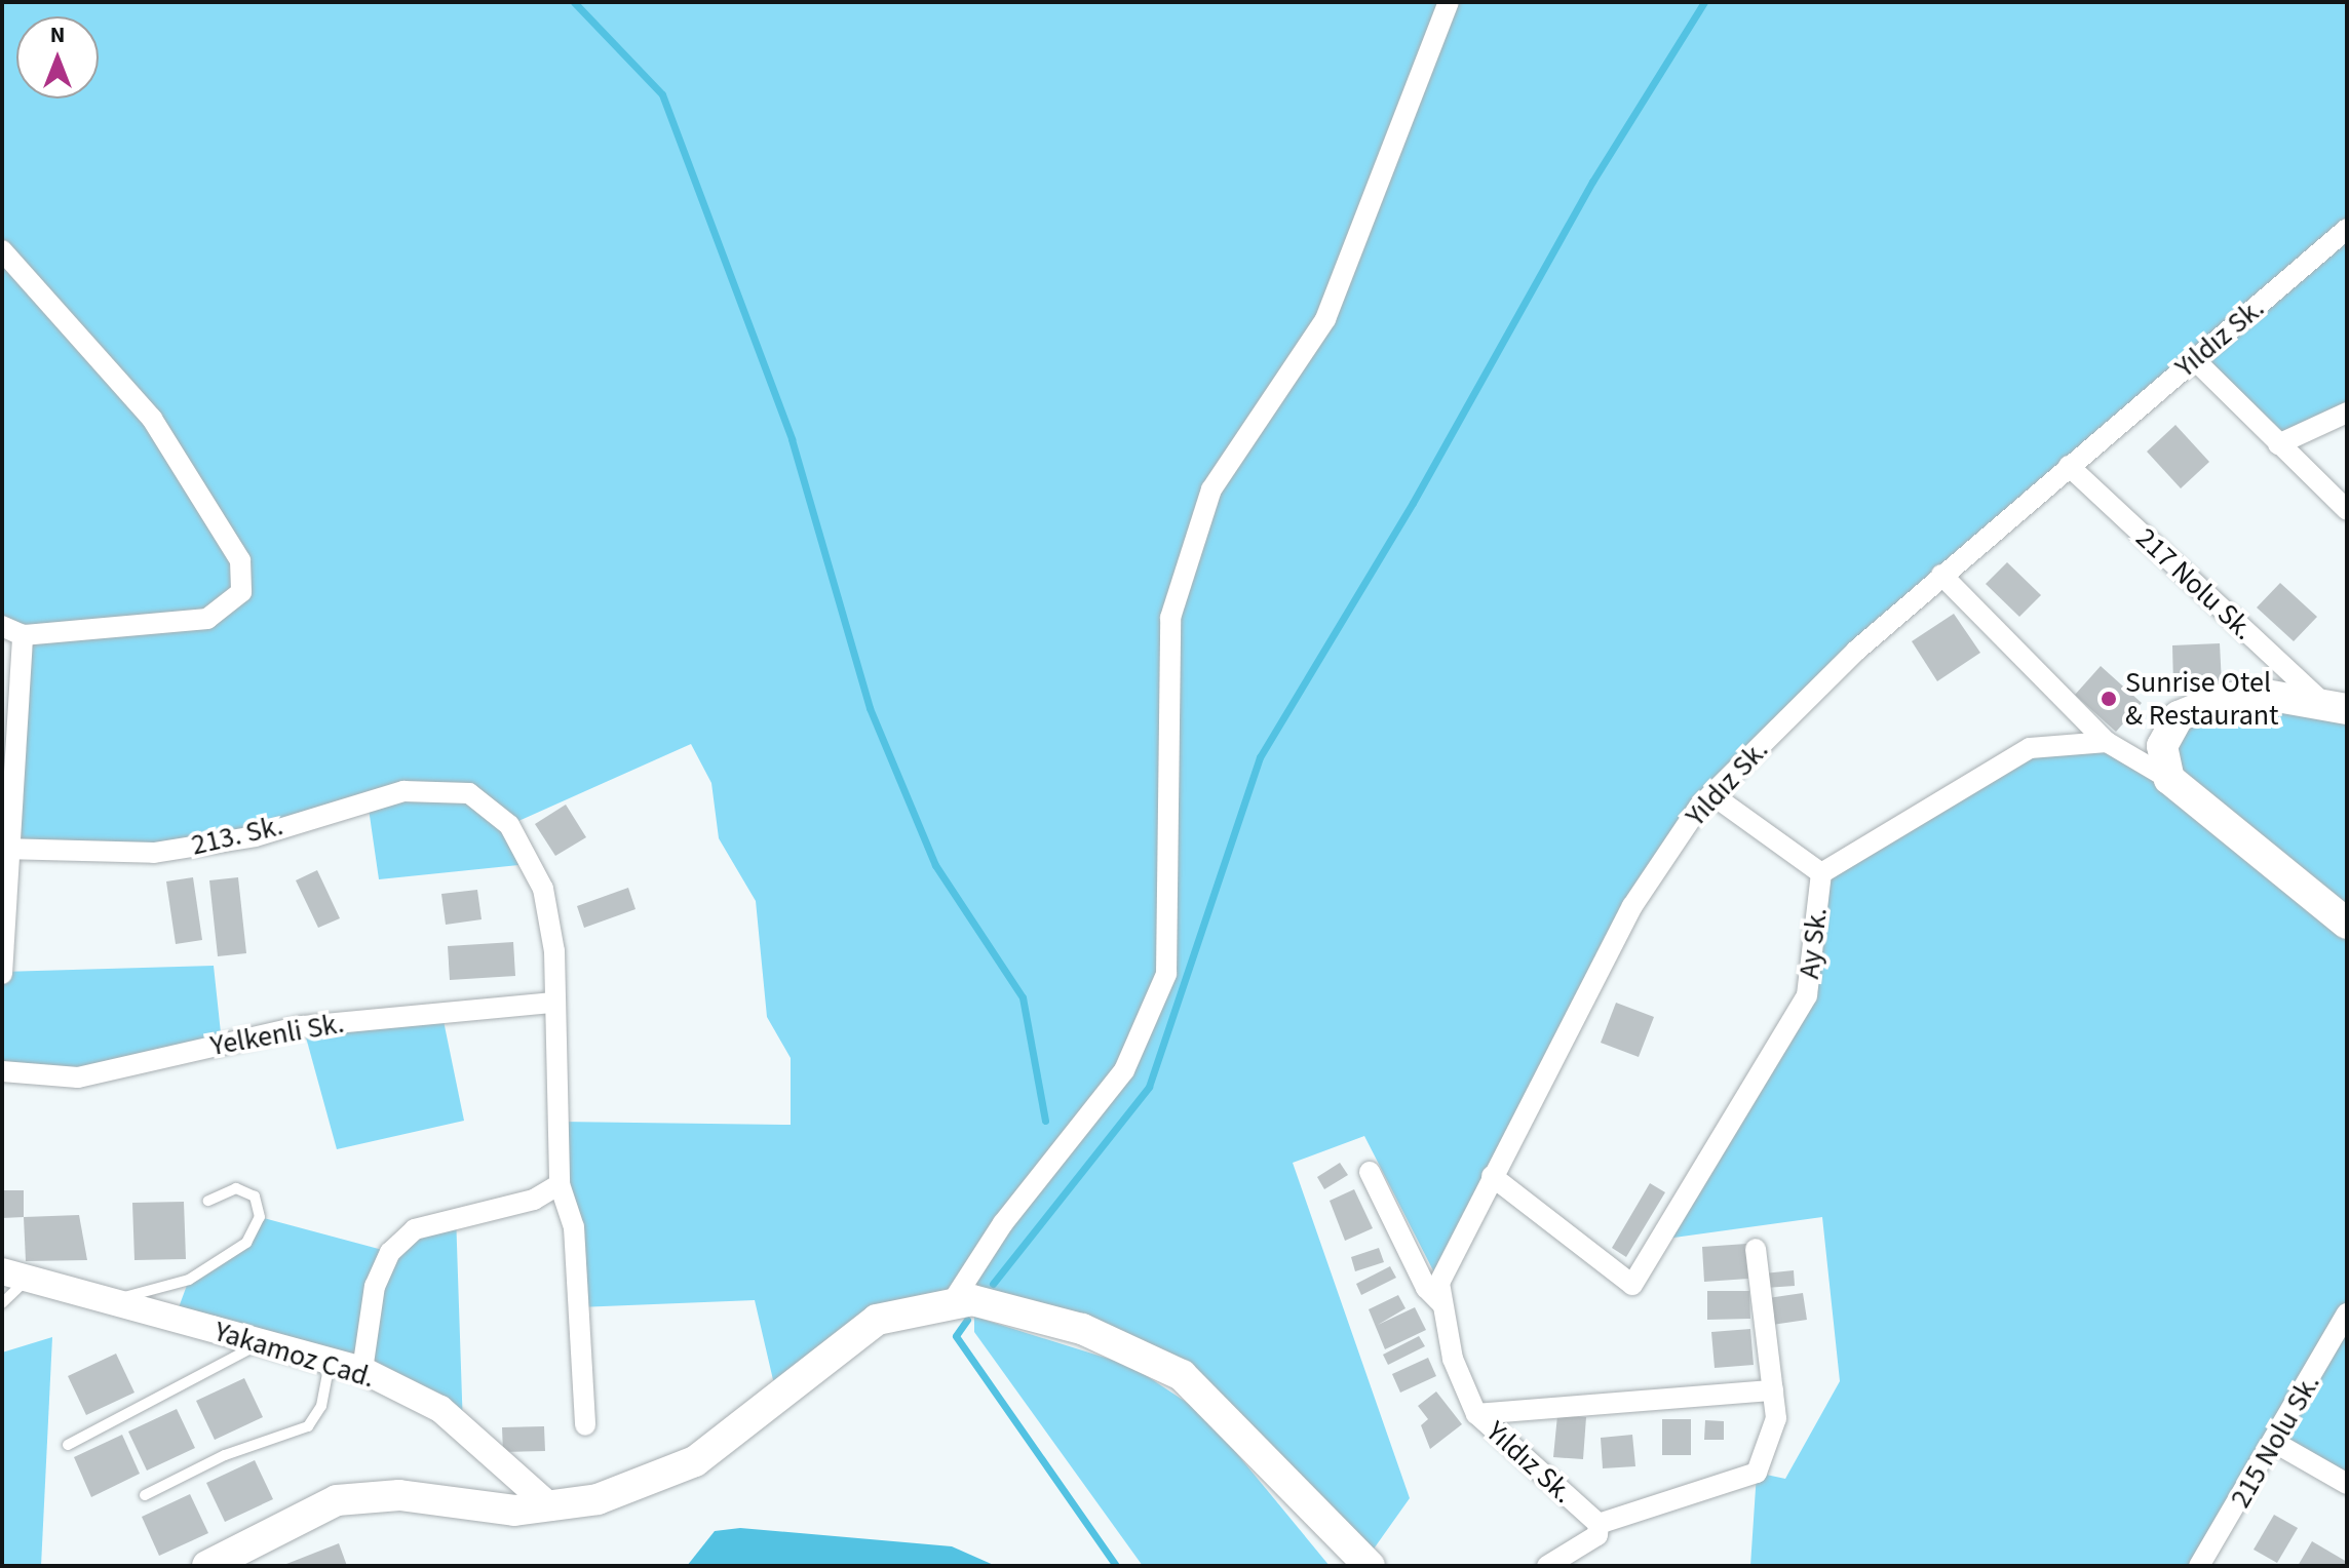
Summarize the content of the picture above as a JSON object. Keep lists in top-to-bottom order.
{
  "streets": {
    "street": [
      "Yıldız Sk.",
      "217 Nolu Sk.",
      "213. Sk.",
      "Ay Sk.",
      "Yelkenli Sk.",
      "Yakamoz Cad.",
      "215 Nolu Sk."
    ]
  },
  "crossings": [
    ["Yıldız Sk.", "217 Nolu Sk."],
    ["Yıldız Sk.", "Ay Sk."],
    ["213. Sk.", "Yelkenli Sk."]
  ],
  "places": ["Sunrise Otel & Restaurant"],
  "north": "top"
}
